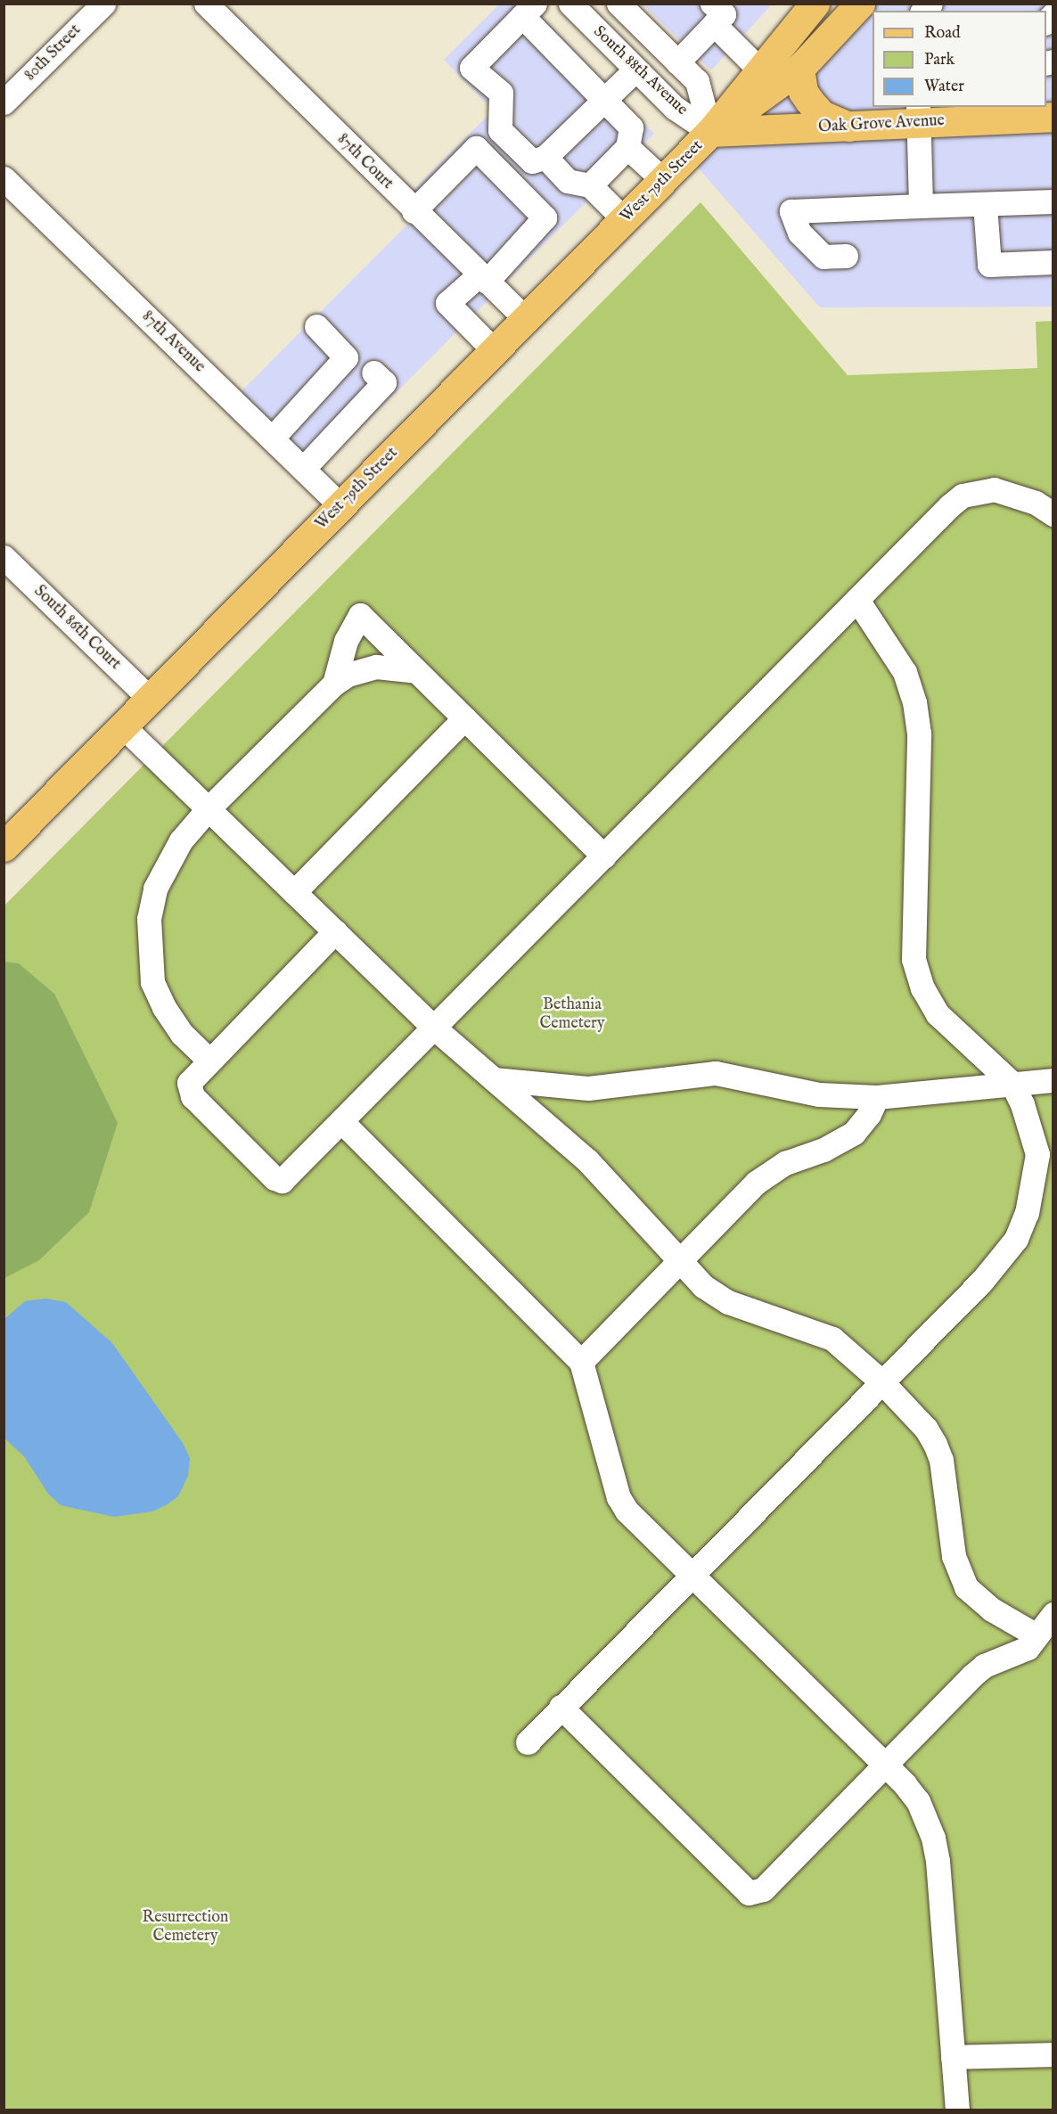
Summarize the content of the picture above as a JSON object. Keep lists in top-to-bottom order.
{
  "streets": {
    "main road": ["Oak Grove Avenue", "West 79th Street"],
    "street": [
      "80th Street",
      "South 88th Avenue",
      "87th Court",
      "87th Avenue",
      "South 86th Court"
    ]
  },
  "crossings": [
    ["South 88th Avenue", "Oak Grove Avenue"],
    ["South 88th Avenue", "West 79th Street"],
    ["Oak Grove Avenue", "West 79th Street"],
    ["87th Court", "West 79th Street"],
    ["West 79th Street", "87th Avenue"],
    ["West 79th Street", "South 86th Court"]
  ],
  "parks": ["Bethania Cemetery", "Resurrection Cemetery"],
  "legend": ["Road", "Park", "Water"]
}
